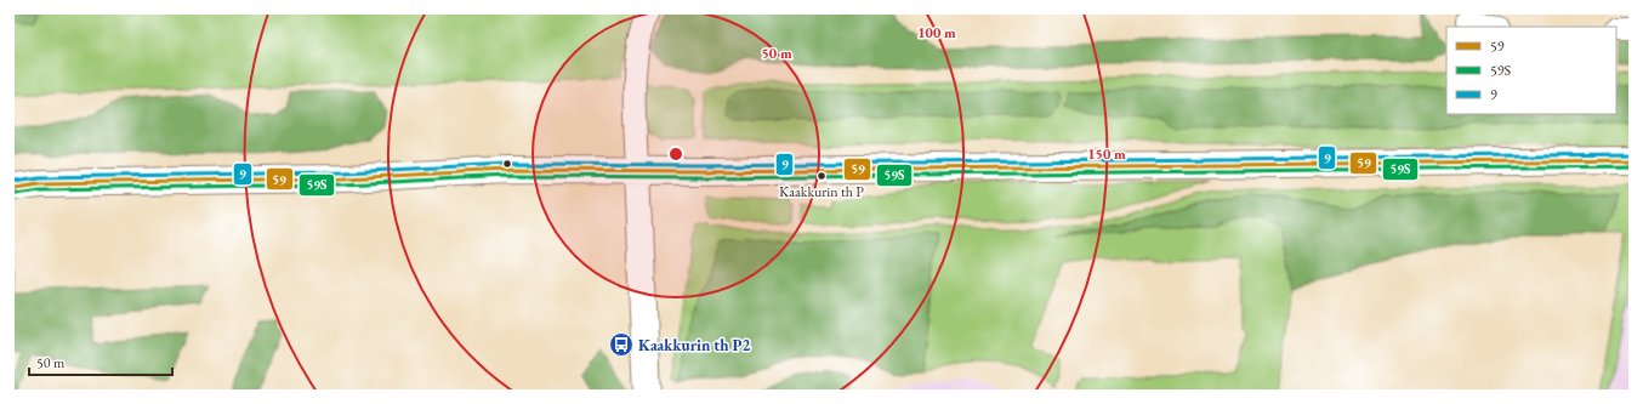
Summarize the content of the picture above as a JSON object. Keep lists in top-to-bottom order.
{
  "places": {
    "other": ["Kaakkurin th P"],
    "bus stop": ["Kaakkurin th P2"]
  },
  "lines": ["transit line 9", "transit line 59", "transit line 59S"],
  "legend": ["59", "59S", "9"],
  "scale_bar": "50 m",
  "rings": ["100 m", "50 m", "150 m"]
}
